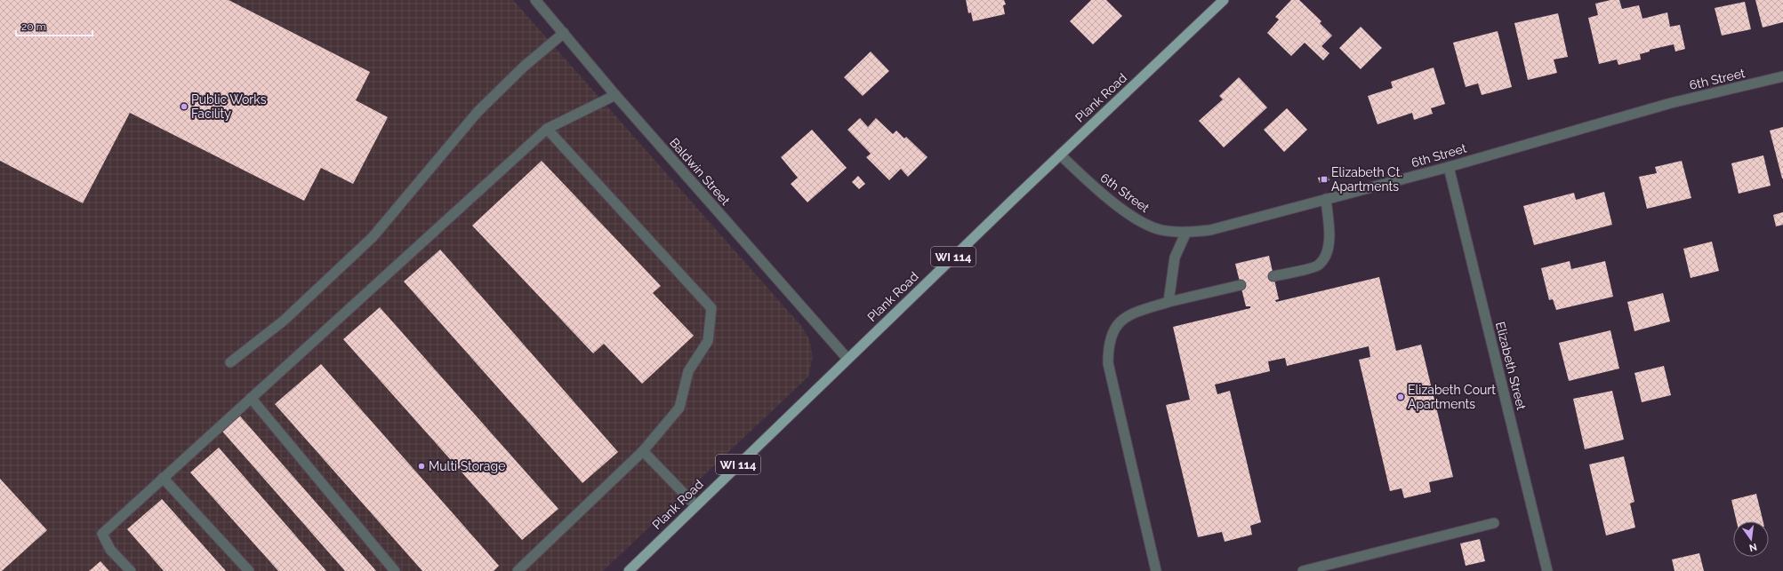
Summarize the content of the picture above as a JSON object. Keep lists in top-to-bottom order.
{
  "streets": {
    "main road": ["Plank Road", "WI 114"],
    "street": ["6th Street", "Baldwin Street", "Elizabeth Street"]
  },
  "crossings": [
    ["6th Street", "Plank Road"],
    ["6th Street", "Elizabeth Street"],
    ["Plank Road", "Baldwin Street"]
  ],
  "places": {
    "other": ["Public Works Facility", "Elizabeth Court Apartments", "Multi Storage"],
    "transit": ["Elizabeth Ct. Apartments"]
  },
  "scale_bar": "20 m",
  "north": "bottom"
}
